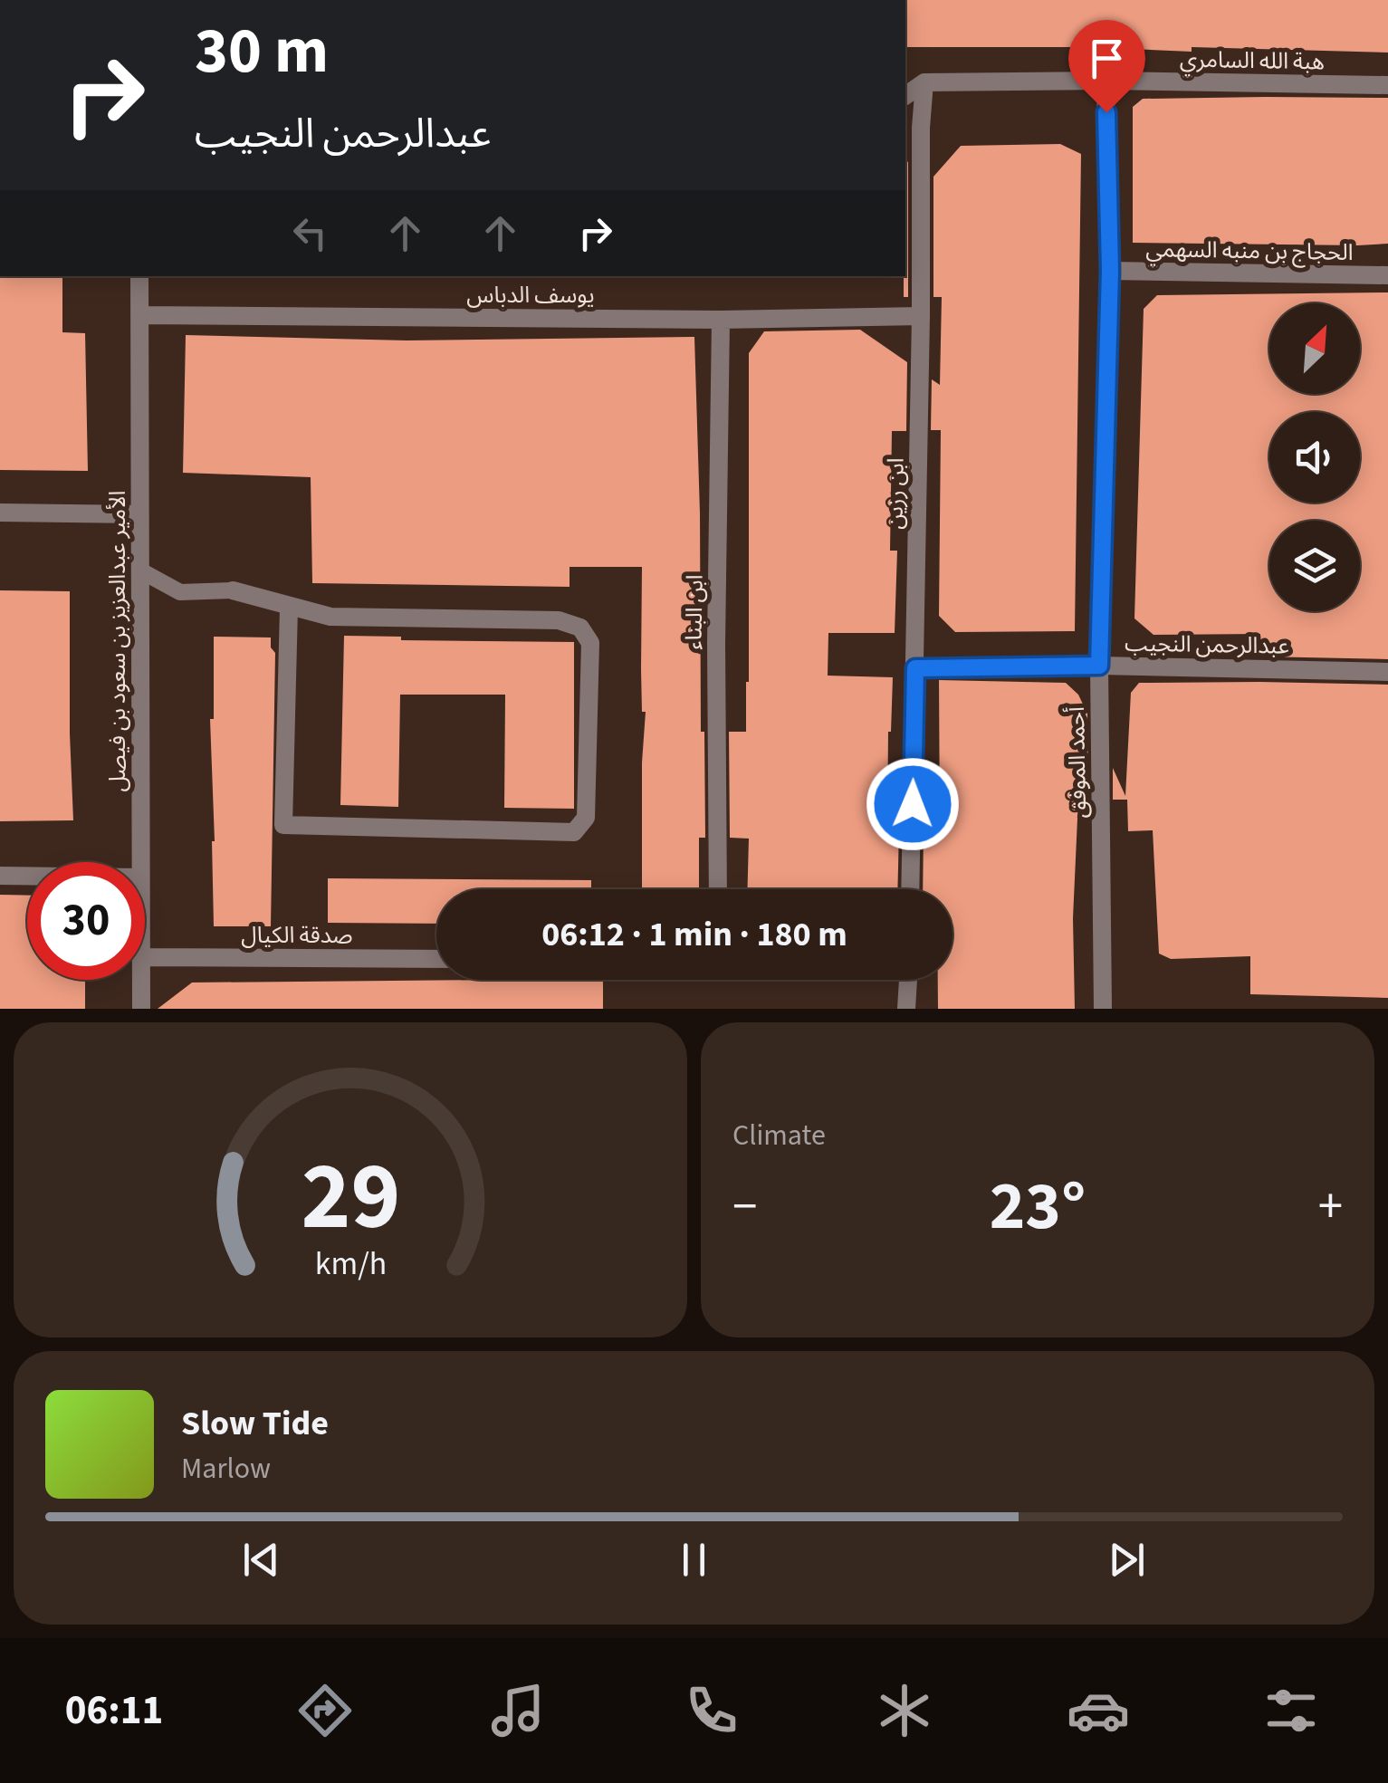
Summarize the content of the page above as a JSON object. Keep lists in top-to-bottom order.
{
  "streets": {
    "street": [
      "هبة الله السامري",
      "الحجاج بن منبه السهمي",
      "يوسف الدباس",
      "ابن رزين",
      "ابن البناء",
      "الأمير عبدالعزيز بن سعود بن فيصل",
      "عبدالرحمن النجيب",
      "أحمد الموفق",
      "صدقة الكيال"
    ]
  },
  "crossings": [
    ["هبة الله السامري", "ابن رزين"],
    ["هبة الله السامري", "أحمد الموفق"],
    ["الحجاج بن منبه السهمي", "أحمد الموفق"],
    ["يوسف الدباس", "ابن رزين"],
    ["يوسف الدباس", "ابن البناء"],
    ["يوسف الدباس", "الأمير عبدالعزيز بن سعود بن فيصل"],
    ["ابن رزين", "عبدالرحمن النجيب"],
    ["عبدالرحمن النجيب", "أحمد الموفق"]
  ],
  "north": "top right",
  "page": {
    "turn": ["30 m", "عبدالرحمن النجيب"],
    "limit": "30",
    "trip": "06:12 · 1 min · 180 m",
    "tile": "Climate",
    "heat": ["−", "23°", "+"],
    "song": ["Slow Tide", "Marlow"],
    "tabs": "06:11",
    "gauge": ["29", "km/h"]
  }
}
